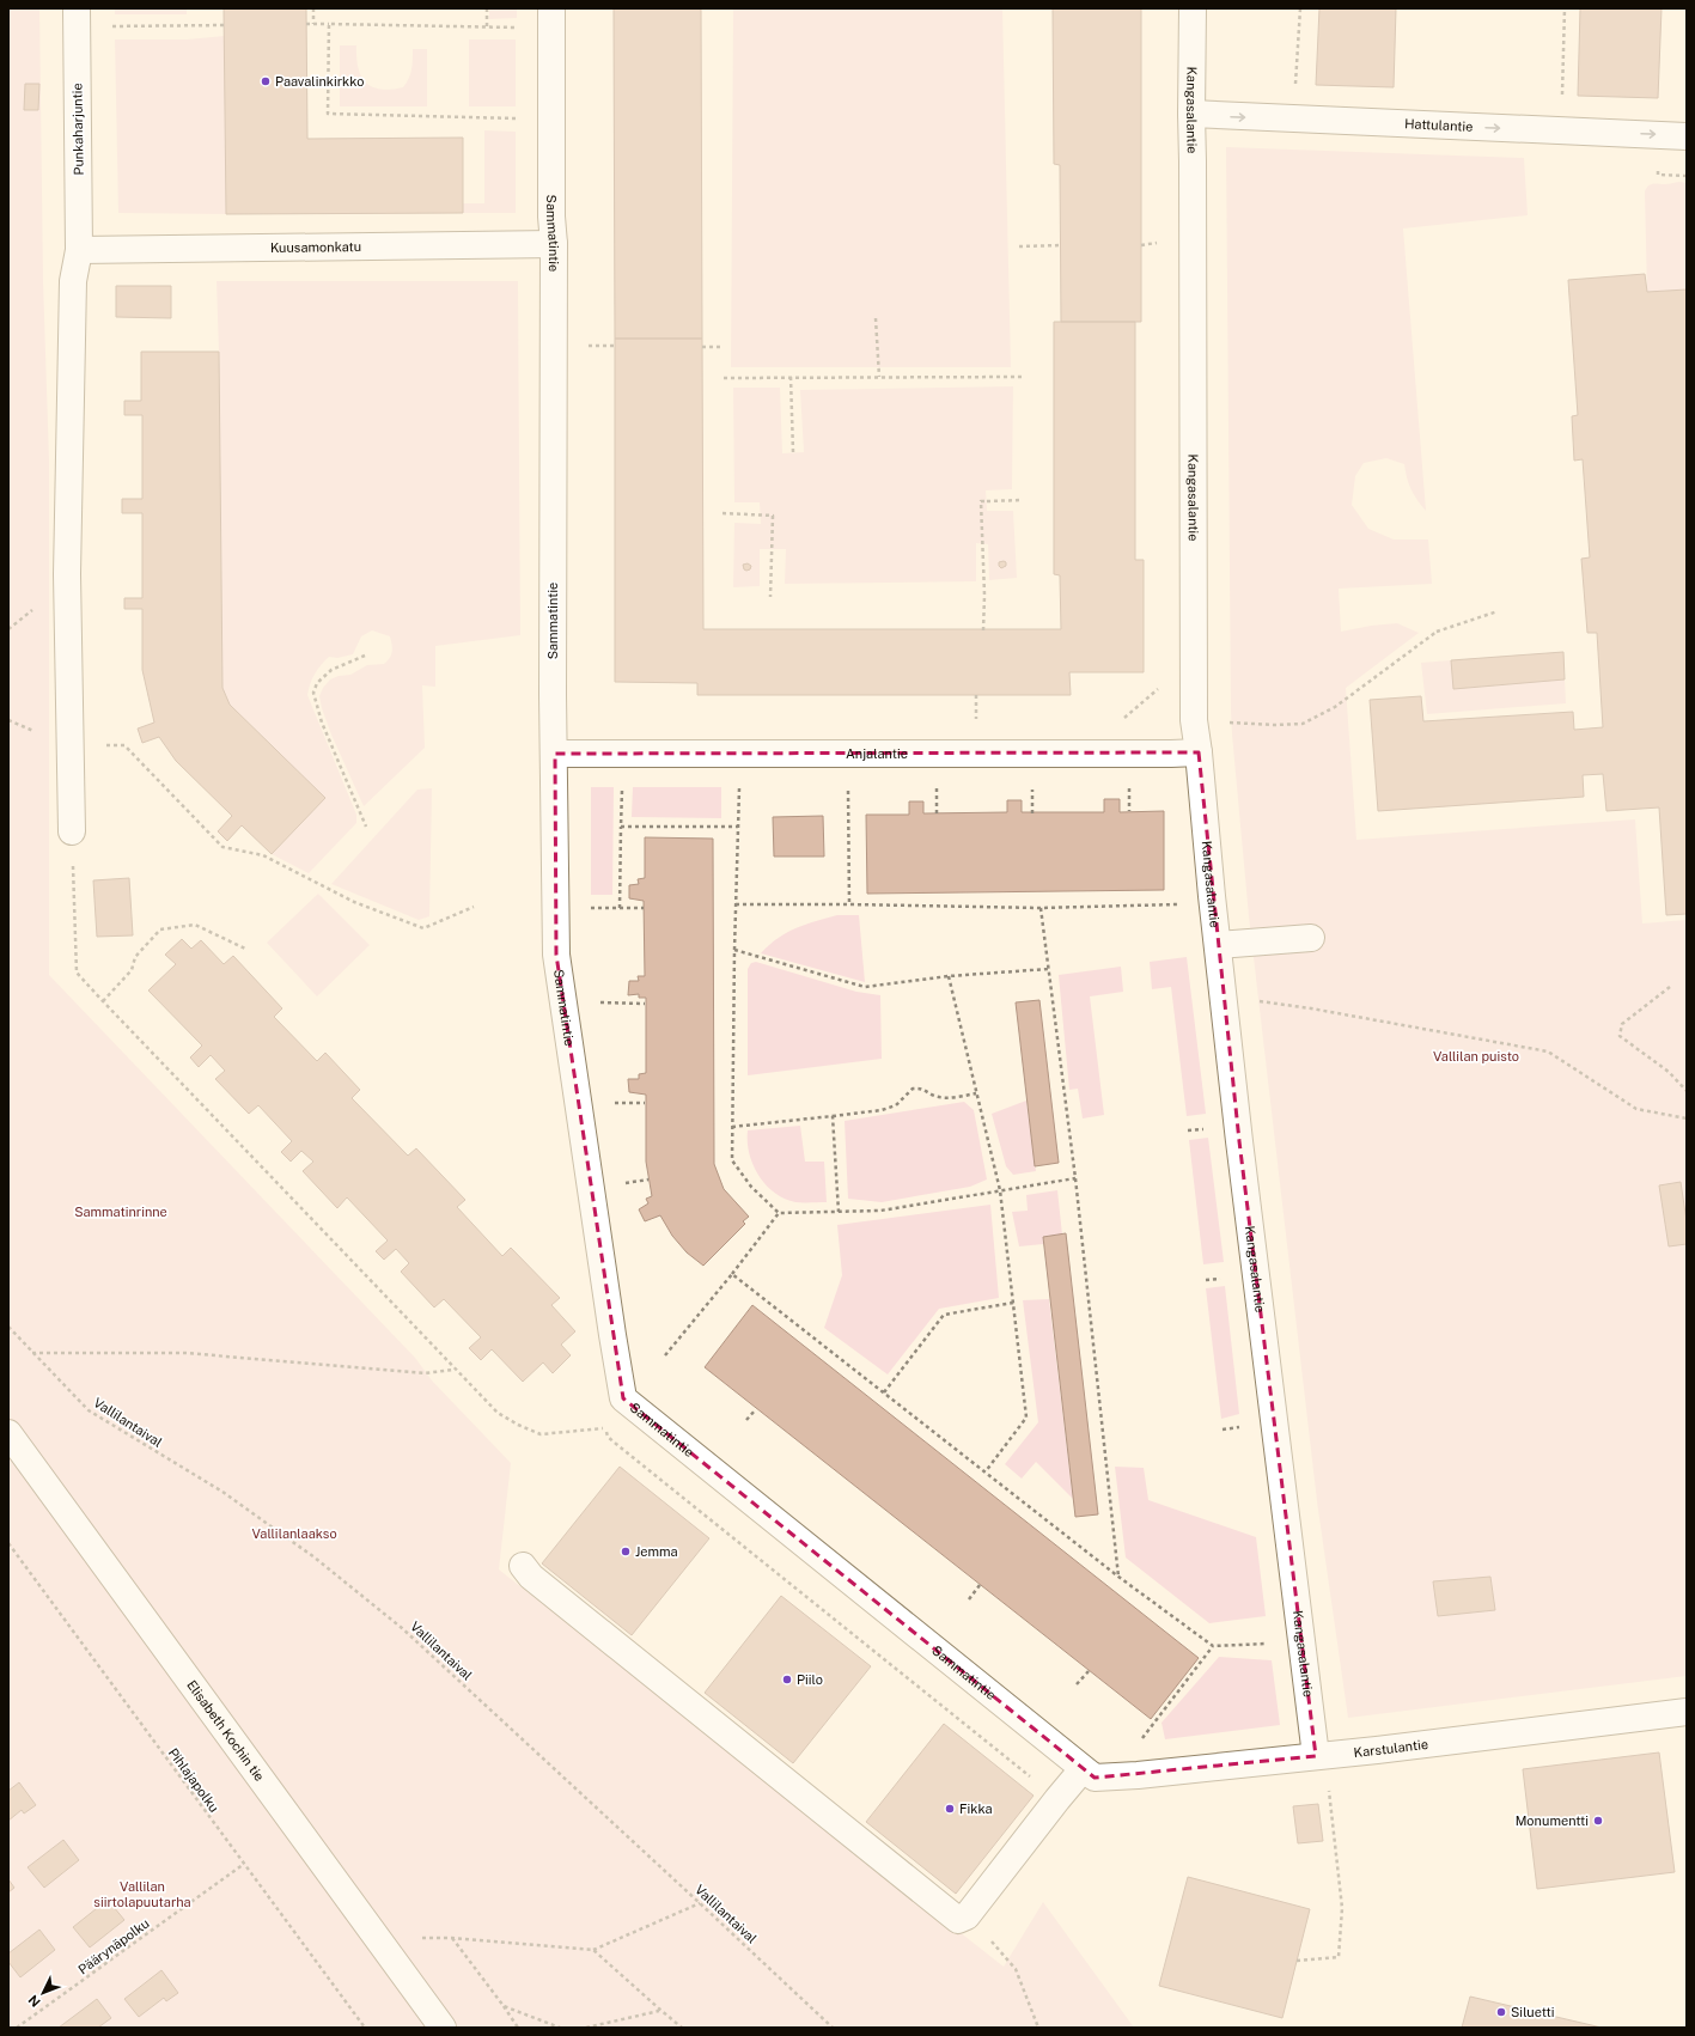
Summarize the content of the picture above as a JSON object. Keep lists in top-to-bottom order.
{
  "streets": {
    "street": [
      "Kangasalantie",
      "Hattulantie",
      "Punkaharjuntie",
      "Sammatintie",
      "Kuusamonkatu",
      "Anjalantie",
      "Elisabeth Kochin tie",
      "Karstulantie"
    ],
    "path": ["Vallilantaival", "Pihlajapolku", "Päärynäpolku"]
  },
  "crossings": [
    ["Kangasalantie", "Hattulantie"],
    ["Kangasalantie", "Anjalantie"],
    ["Kangasalantie", "Karstulantie"],
    ["Punkaharjuntie", "Kuusamonkatu"],
    ["Sammatintie", "Kuusamonkatu"],
    ["Sammatintie", "Anjalantie"],
    ["Sammatintie", "Karstulantie"],
    ["Pihlajapolku", "Päärynäpolku"]
  ],
  "one_way": ["Hattulantie"],
  "parks": [
    "Vallilan puisto",
    "Sammatinrinne",
    "Vallilanlaakso",
    "Vallilan siirtolapuutarha"
  ],
  "places": [
    "Paavalinkirkko",
    "Jemma",
    "Piilo",
    "Fikka",
    "Monumentti",
    "Siluetti"
  ],
  "north": "bottom left"
}
